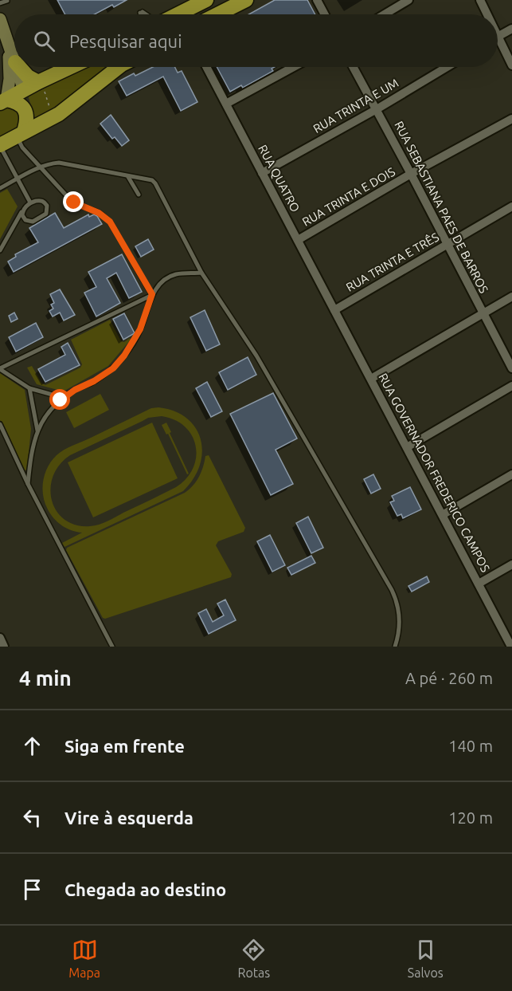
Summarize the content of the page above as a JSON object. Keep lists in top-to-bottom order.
{
  "streets": {
    "street": [
      "RUA TRINTA E UM",
      "RUA QUATRO",
      "RUA TRINTA E DOIS",
      "RUA SEBASTIANA PAES DE BARROS",
      "RUA TRINTA E TRÊS",
      "RUA GOVERNADOR FREDERICO CAMPOS"
    ]
  },
  "crossings": [
    ["RUA TRINTA E UM", "RUA QUATRO"],
    ["RUA TRINTA E UM", "RUA SEBASTIANA PAES DE BARROS"],
    ["RUA QUATRO", "RUA TRINTA E DOIS"],
    ["RUA QUATRO", "RUA TRINTA E TRÊS"],
    ["RUA QUATRO", "RUA GOVERNADOR FREDERICO CAMPOS"],
    ["RUA TRINTA E DOIS", "RUA SEBASTIANA PAES DE BARROS"],
    ["RUA SEBASTIANA PAES DE BARROS", "RUA TRINTA E TRÊS"],
    ["RUA TRINTA E TRÊS", "RUA GOVERNADOR FREDERICO CAMPOS"]
  ],
  "page": {
    "search": "Pesquisar aqui",
    "heading": ["4 min", "A pé · 260 m"],
    "list": [
      ["Siga em frente", "140 m"],
      ["Vire à esquerda", "120 m"],
      "Chegada ao destino"
    ],
    "nav": ["Mapa", "Rotas", "Salvos"]
  }
}
